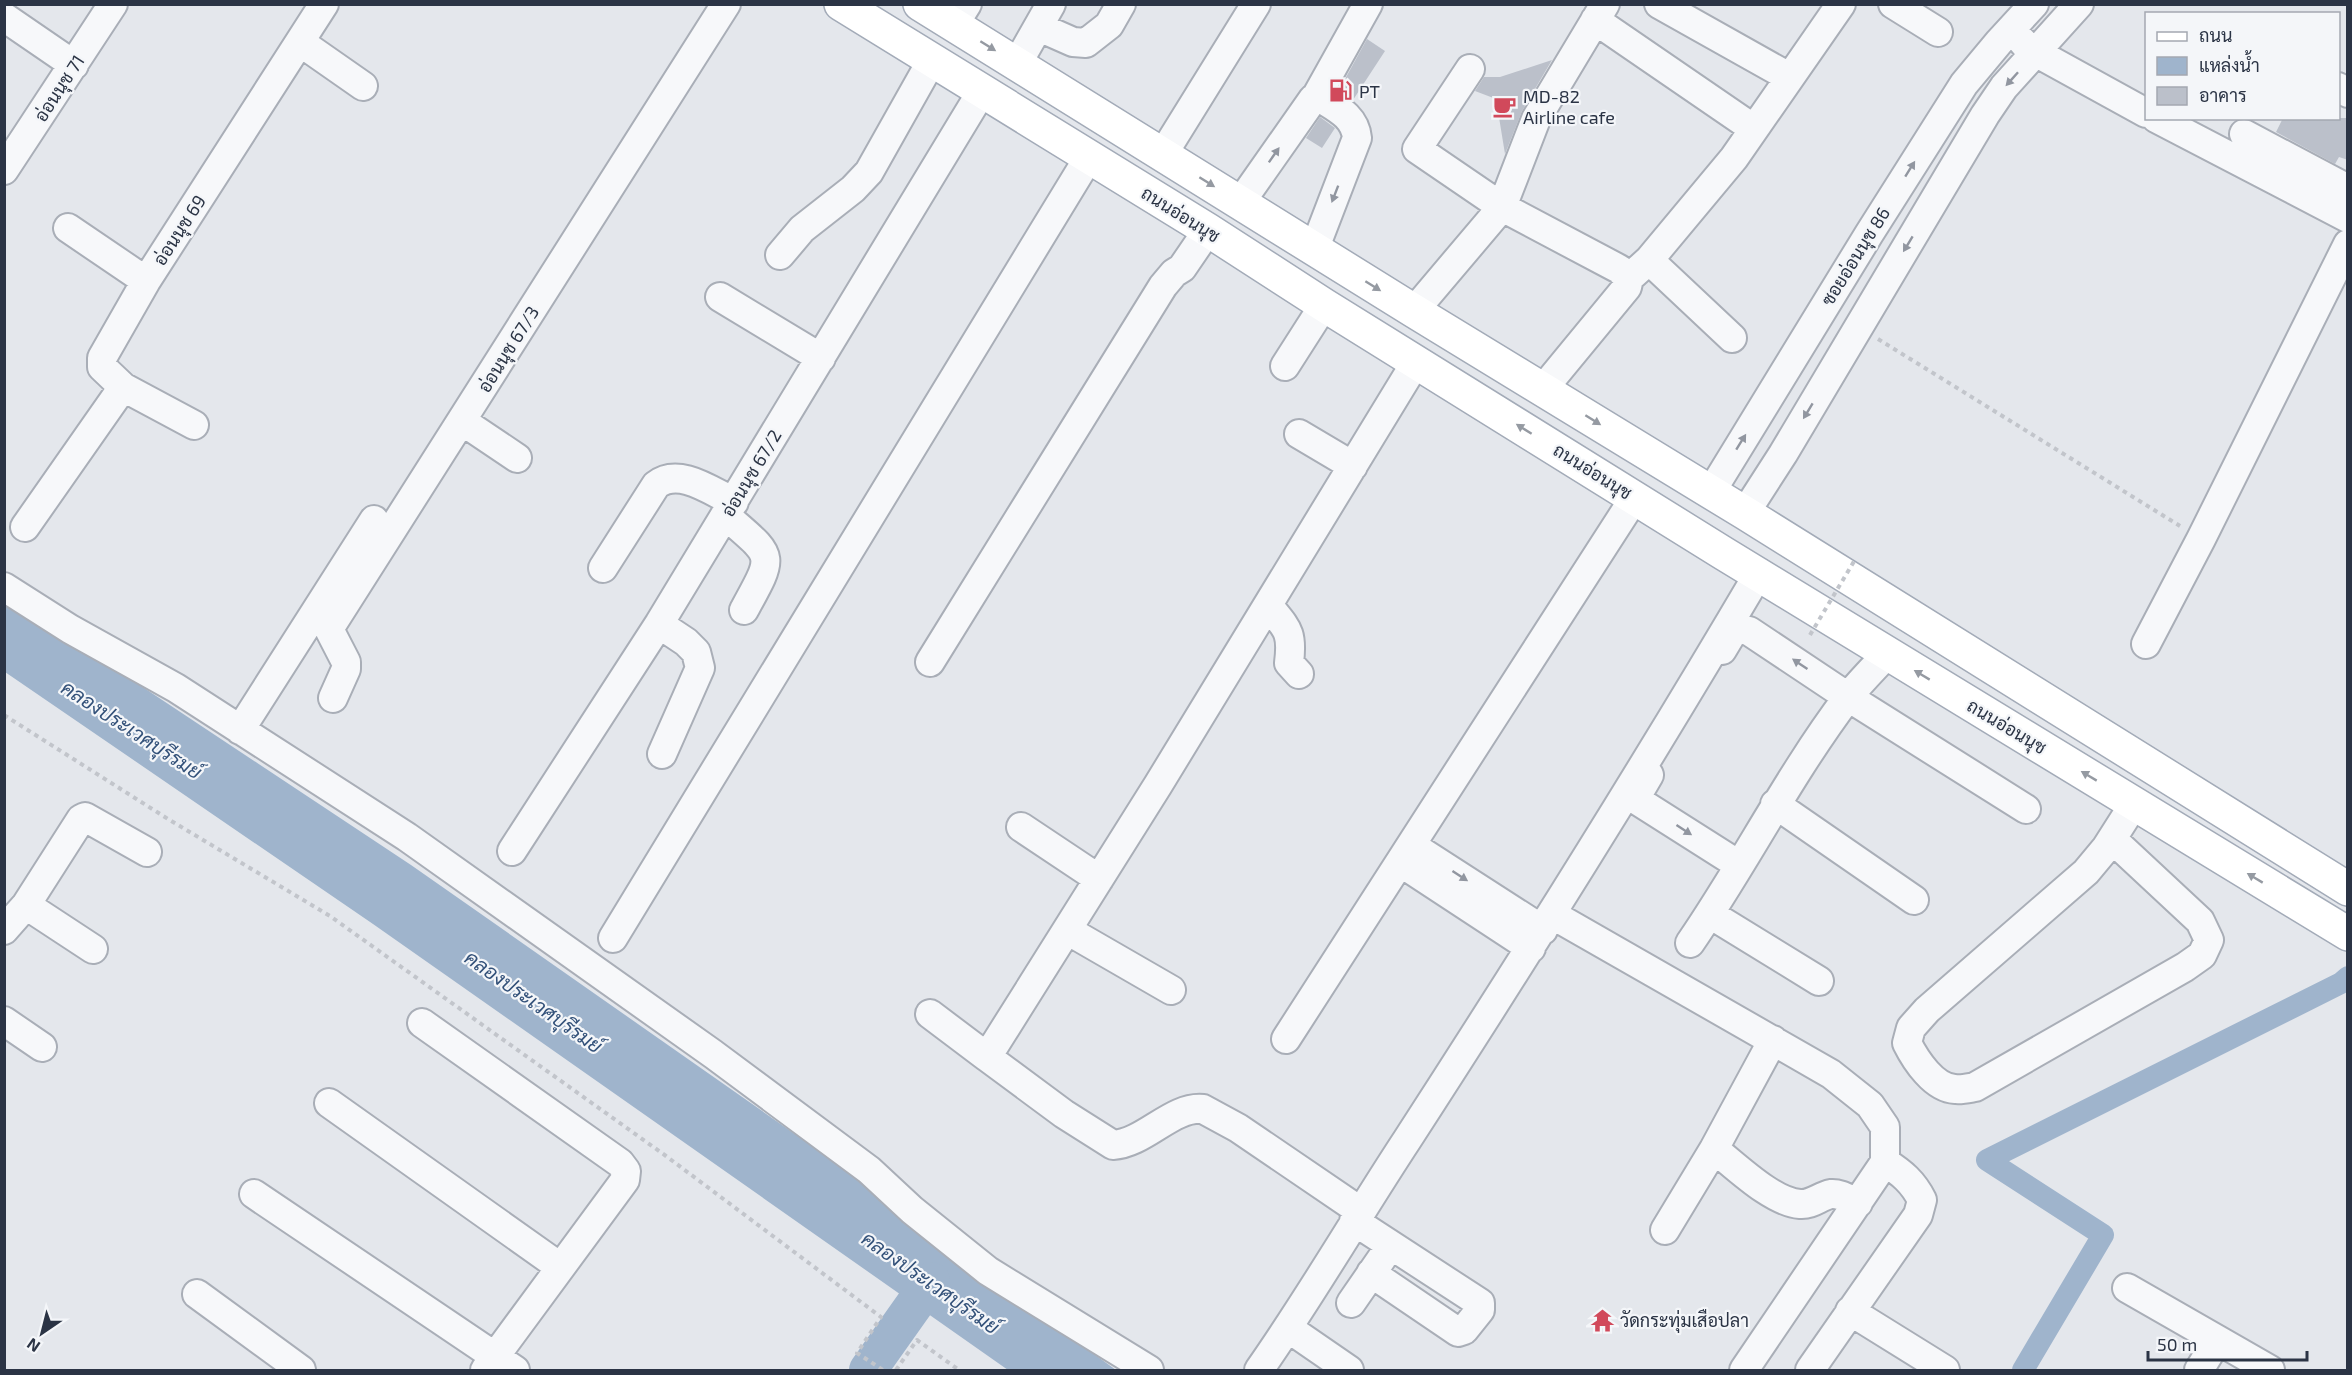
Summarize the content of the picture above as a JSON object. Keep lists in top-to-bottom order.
{
  "streets": {
    "main road": ["ถนนอ่อนนุช"],
    "street": [
      "อ่อนนุช 71",
      "อ่อนนุช 69",
      "ซอยอ่อนนุช 86",
      "อ่อนนุช 67/3",
      "อ่อนนุช 67/2"
    ]
  },
  "crossings": [
    ["ถนนอ่อนนุช", "อ่อนนุช 67/2"]
  ],
  "water": ["คลองประเวศบุรีรมย์"],
  "places": {
    "fuel station": ["PT"],
    "cafe": ["MD-82 Airline cafe"],
    "temple": ["วัดกระทุ่มเสือปลา"]
  },
  "legend": ["ถนน", "แหล่งน้ำ", "อาคาร"],
  "scale_bar": "50 m",
  "north": "bottom left"
}
